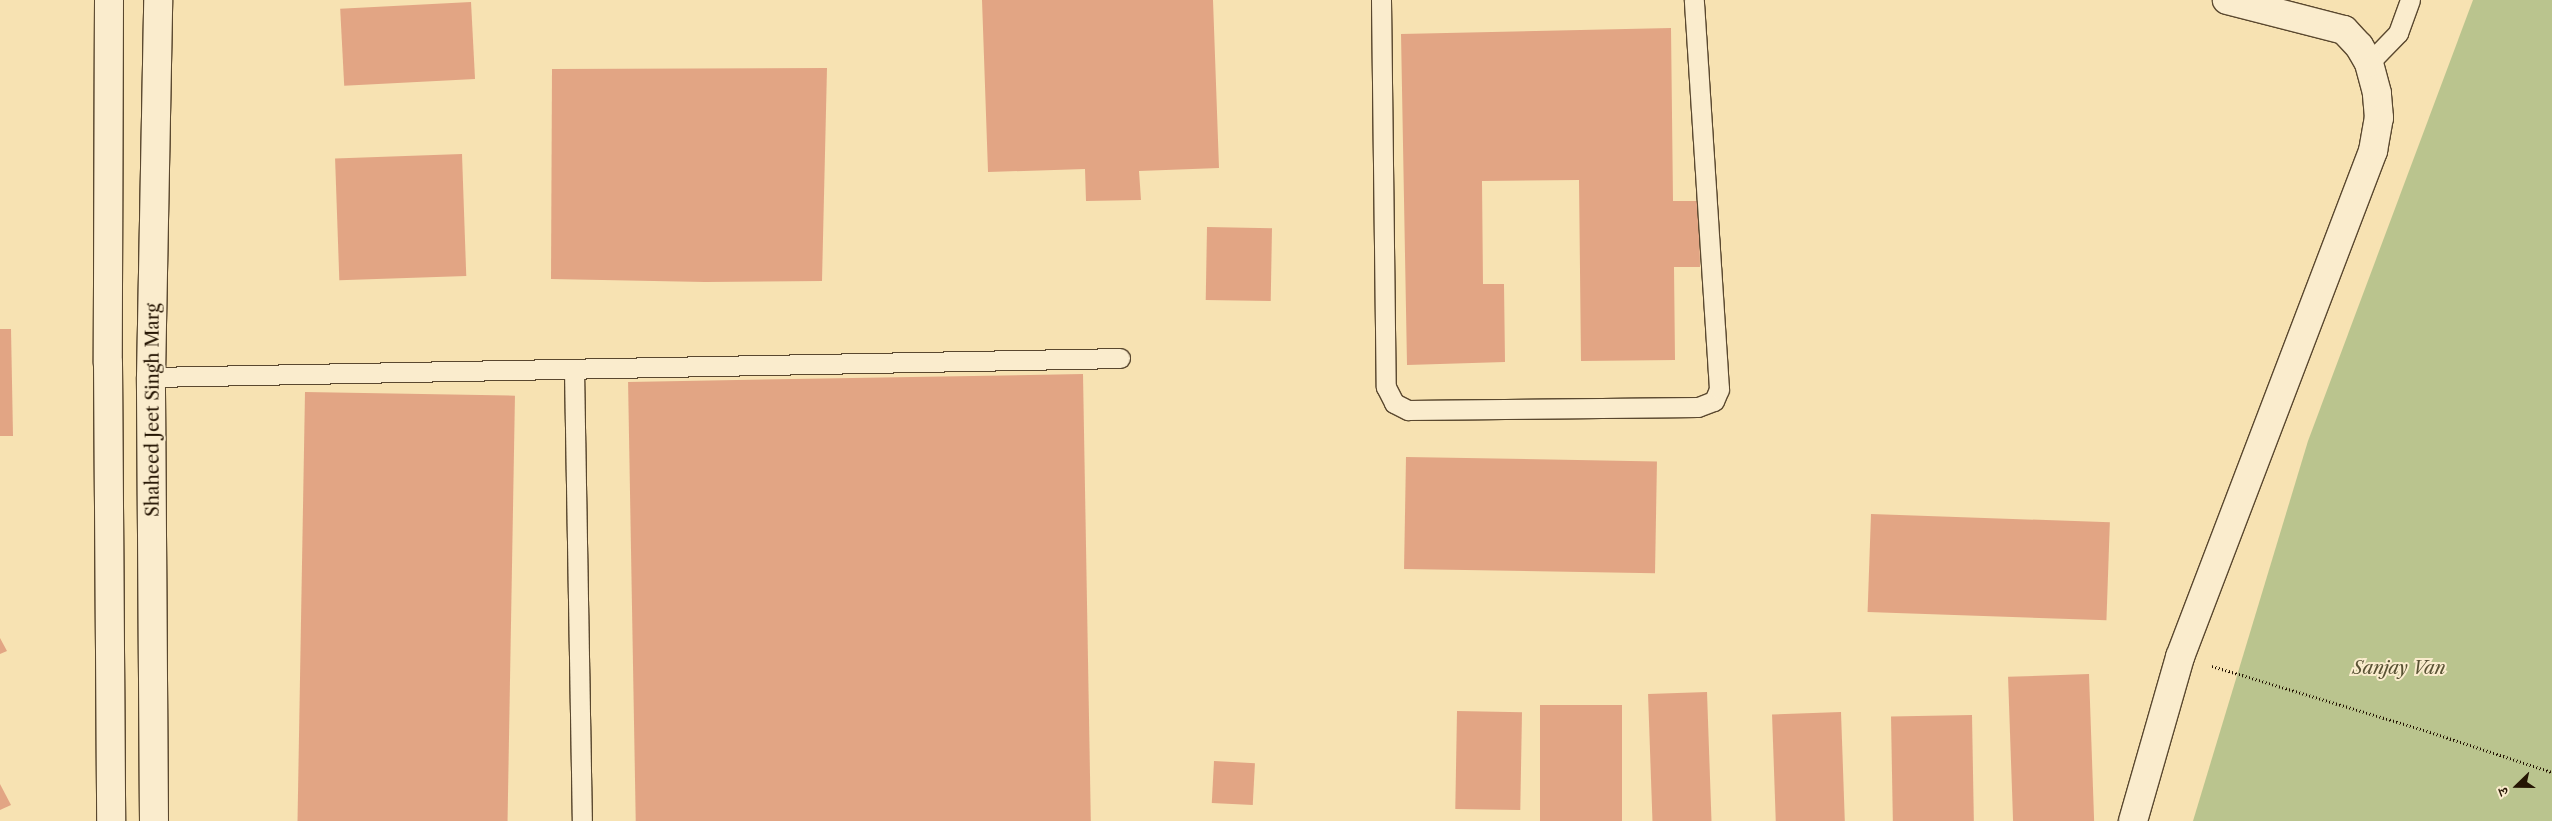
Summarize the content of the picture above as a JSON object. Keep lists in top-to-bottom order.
{
  "streets": {
    "main road": ["Shaheed Jeet Singh Marg"]
  },
  "parks": ["Sanjay Van"],
  "north": "left"
}
